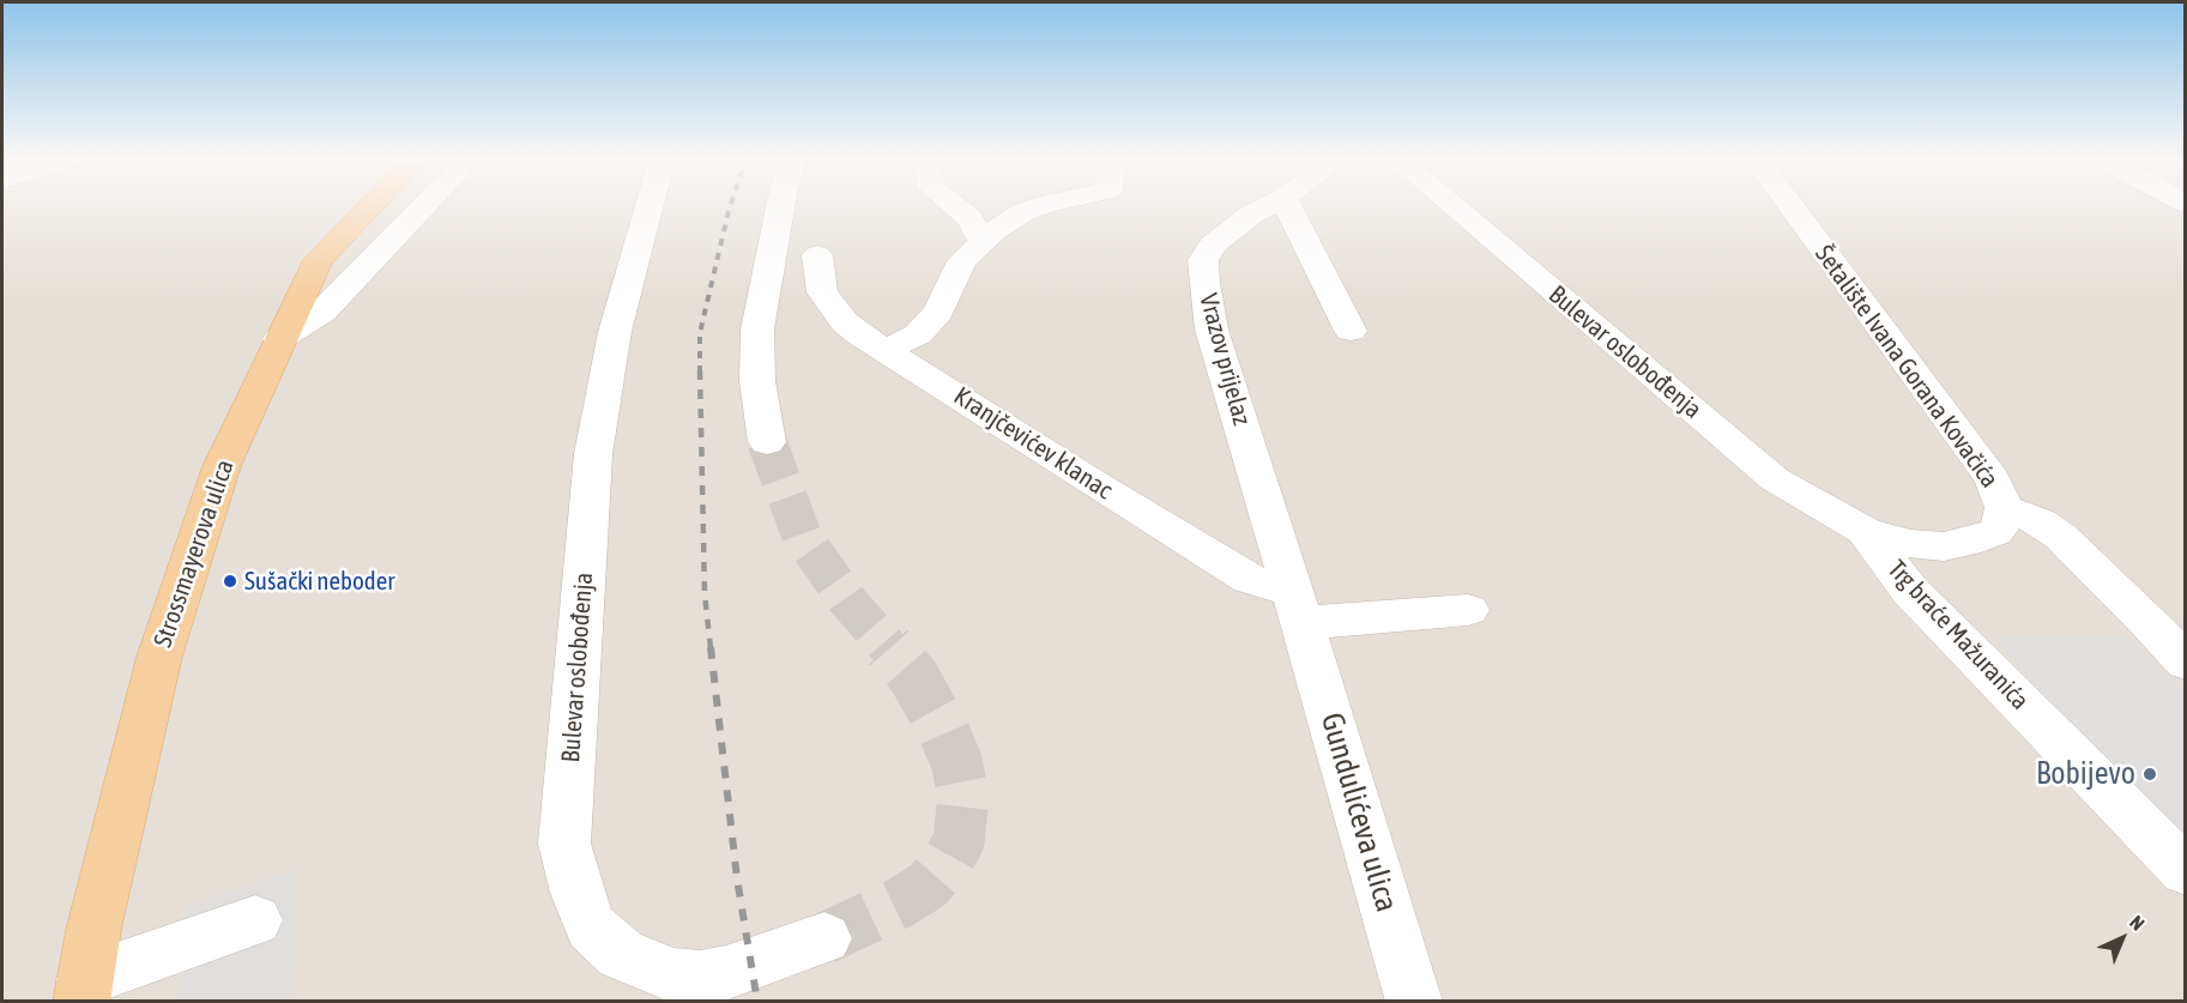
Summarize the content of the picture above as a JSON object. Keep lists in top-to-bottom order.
{
  "streets": {
    "main road": ["Strossmayerova ulica"],
    "street": [
      "Bulevar oslobođenja",
      "Vrazov prijelaz",
      "Šetalište Ivana Gorana Kovačića",
      "Kranjčevićev klanac",
      "Trg braće Mažuranića",
      "Gundulićeva ulica"
    ]
  },
  "crossings": [
    ["Bulevar oslobođenja", "Trg braće Mažuranića"],
    ["Vrazov prijelaz", "Kranjčevićev klanac"],
    ["Vrazov prijelaz", "Gundulićeva ulica"],
    ["Šetalište Ivana Gorana Kovačića", "Trg braće Mažuranića"],
    ["Kranjčevićev klanac", "Gundulićeva ulica"]
  ],
  "places": ["Sušački neboder", "Bobijevo"],
  "north": "top right"
}
